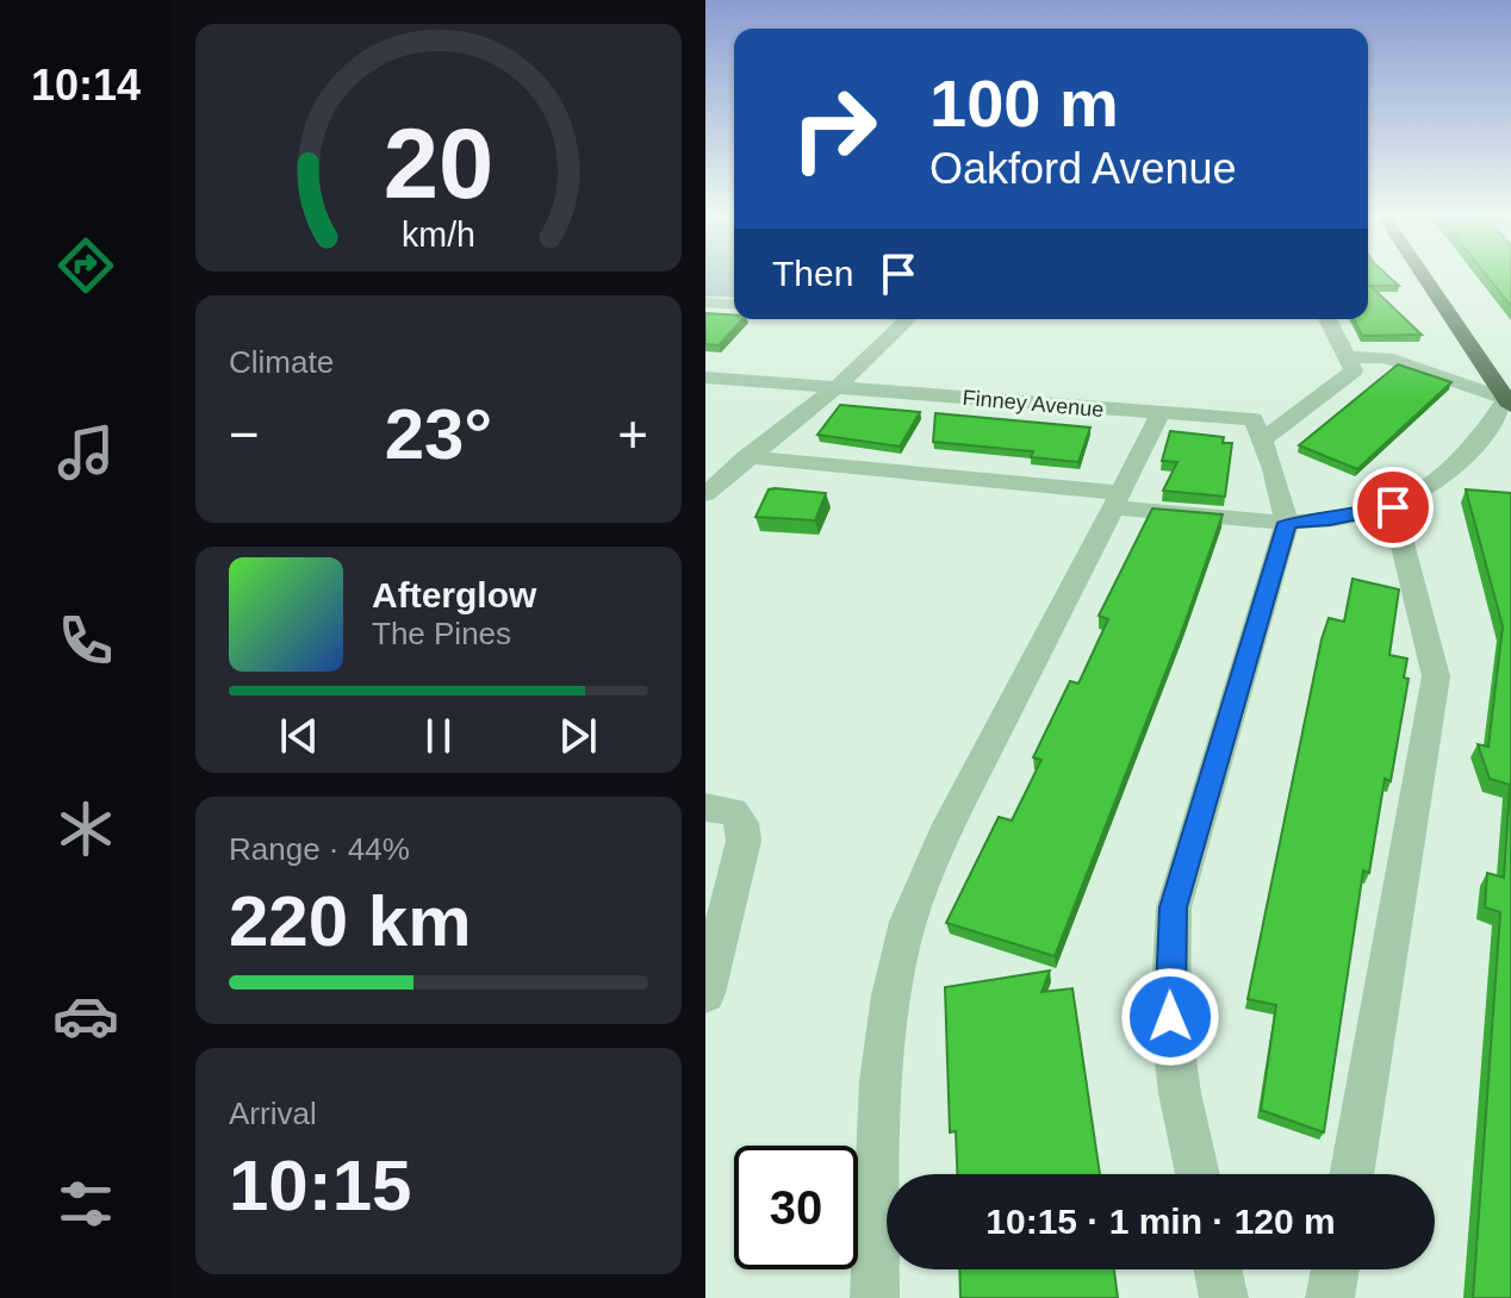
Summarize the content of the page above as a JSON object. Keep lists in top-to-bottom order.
{
  "streets": {
    "street": ["Finney Avenue"]
  },
  "page": {
    "tabs": "10:14",
    "turn": ["100 m", "Oakford Avenue"],
    "then": "Then",
    "tile": [
      "Climate",
      ["Range · 44%", "220 km"],
      ["Arrival", "10:15"]
    ],
    "heat": ["−", "23°", "+"],
    "song": ["Afterglow", "The Pines"],
    "limit": "30",
    "trip": "10:15 · 1 min · 120 m",
    "gauge": ["20", "km/h"]
  }
}
